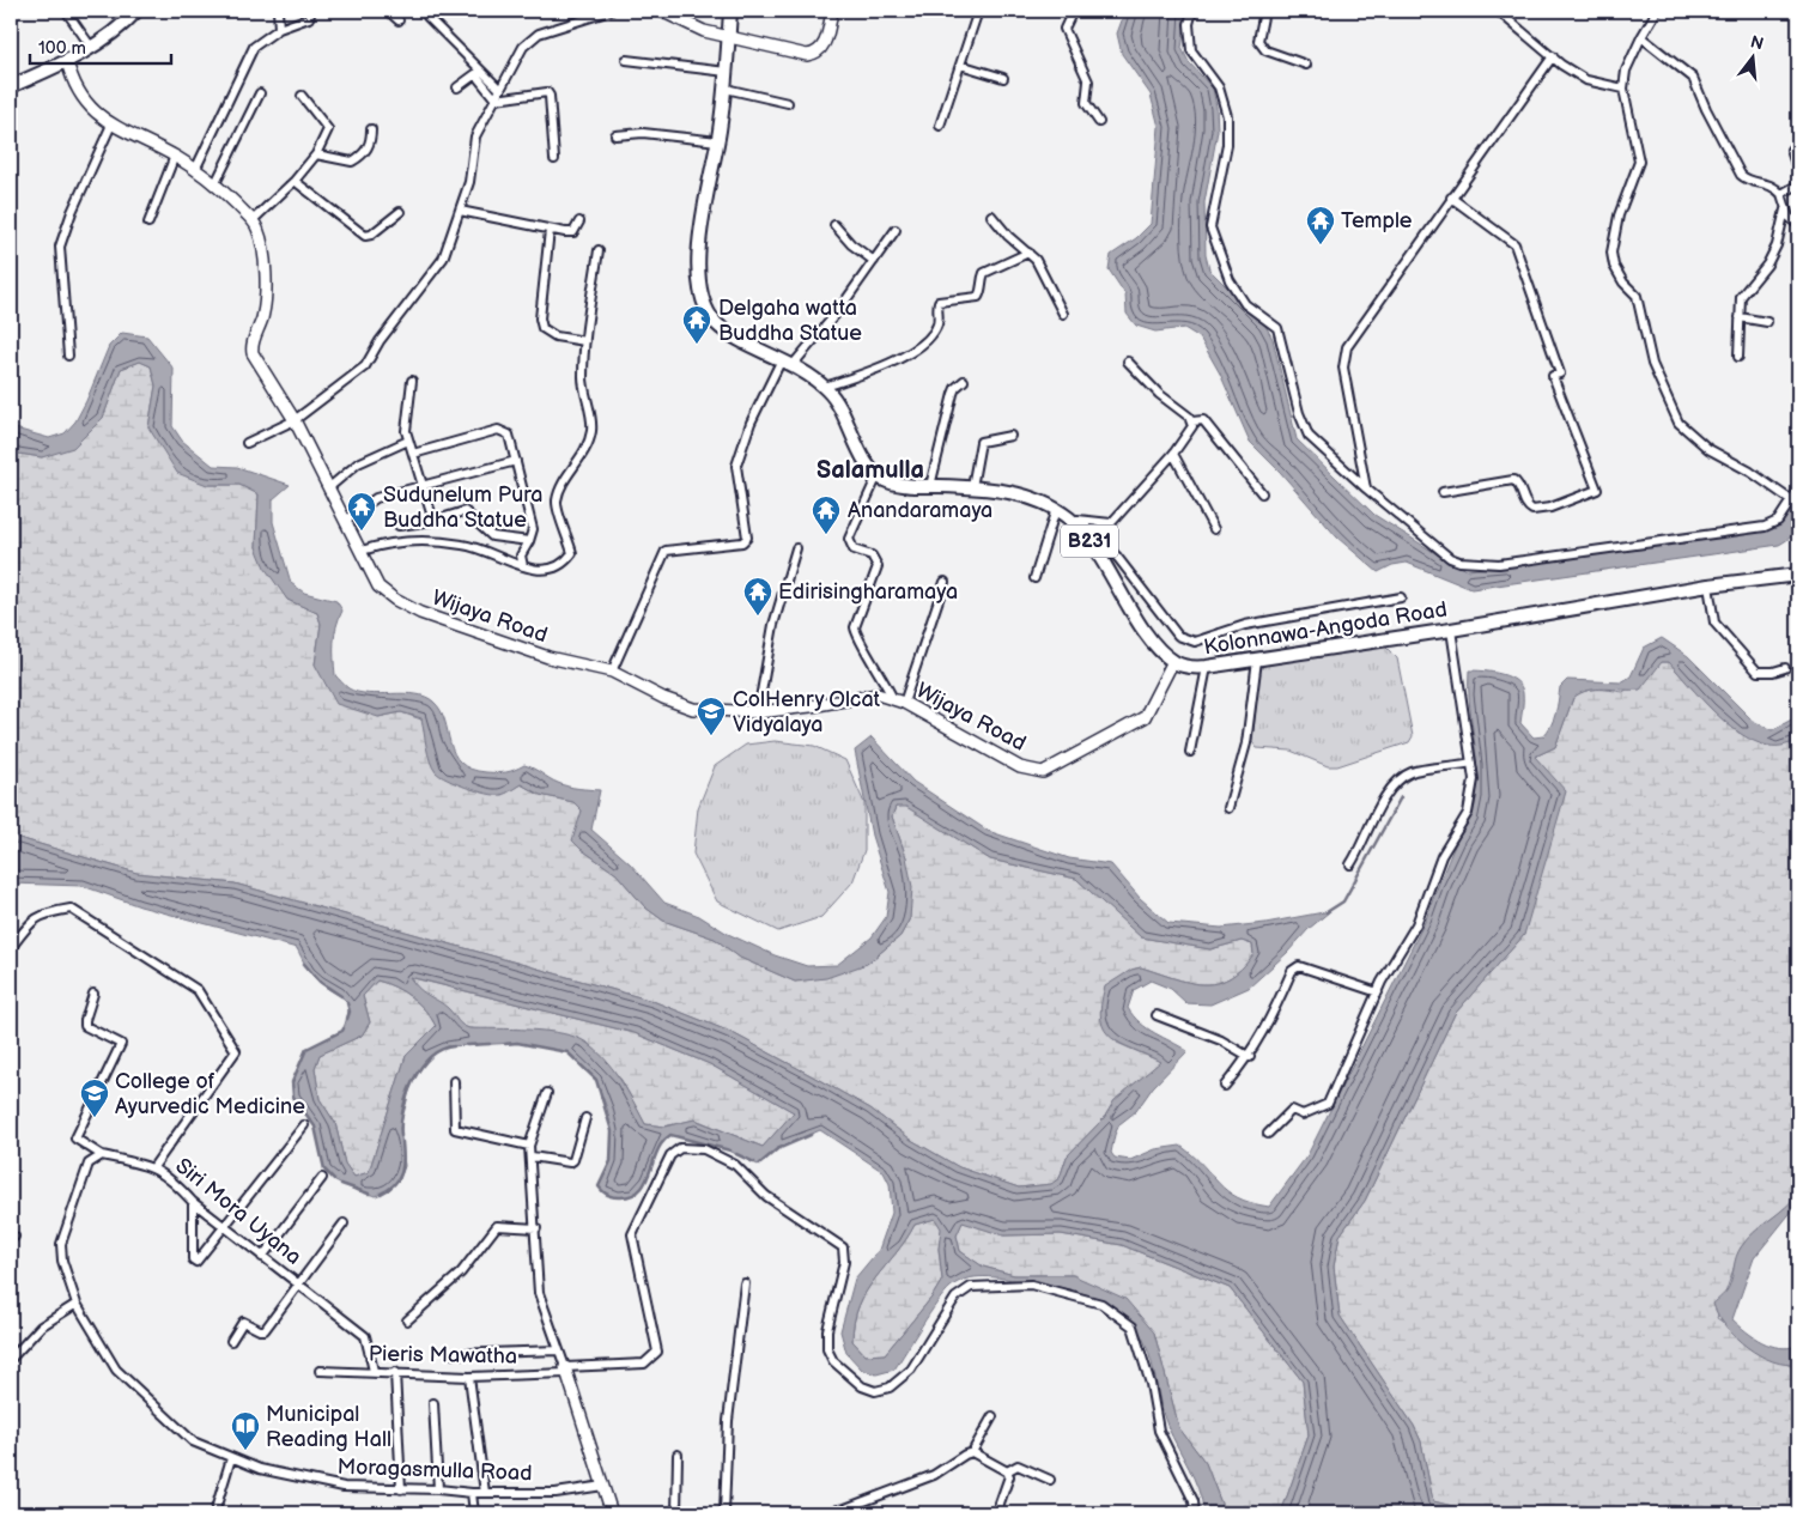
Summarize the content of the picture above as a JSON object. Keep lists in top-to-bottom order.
{
  "streets": {
    "main road": ["B231", "Kolonnawa-Angoda Road"],
    "street": [
      "Wijaya Road",
      "Siri Mora Uyana",
      "Pieris Mawatha",
      "Moragasmulla Road"
    ]
  },
  "crossings": [
    ["B231", "Wijaya Road"],
    ["B231", "Kolonnawa-Angoda Road"],
    ["Wijaya Road", "Kolonnawa-Angoda Road"],
    ["Siri Mora Uyana", "Pieris Mawatha"],
    ["Siri Mora Uyana", "Moragasmulla Road"]
  ],
  "districts": ["Salamulla"],
  "places": {
    "temple": [
      "Temple",
      "Delgaha watta Buddha Statue",
      "Sudunelum Pura Buddha Statue",
      "Anandaramaya",
      "Edirisingharamaya"
    ],
    "school or university": ["ColHenry Olcat Vidyalaya", "College of Ayurvedic Medicine"],
    "library": ["Municipal Reading Hall"]
  },
  "scale_bar": "100 m",
  "north": "top"
}
